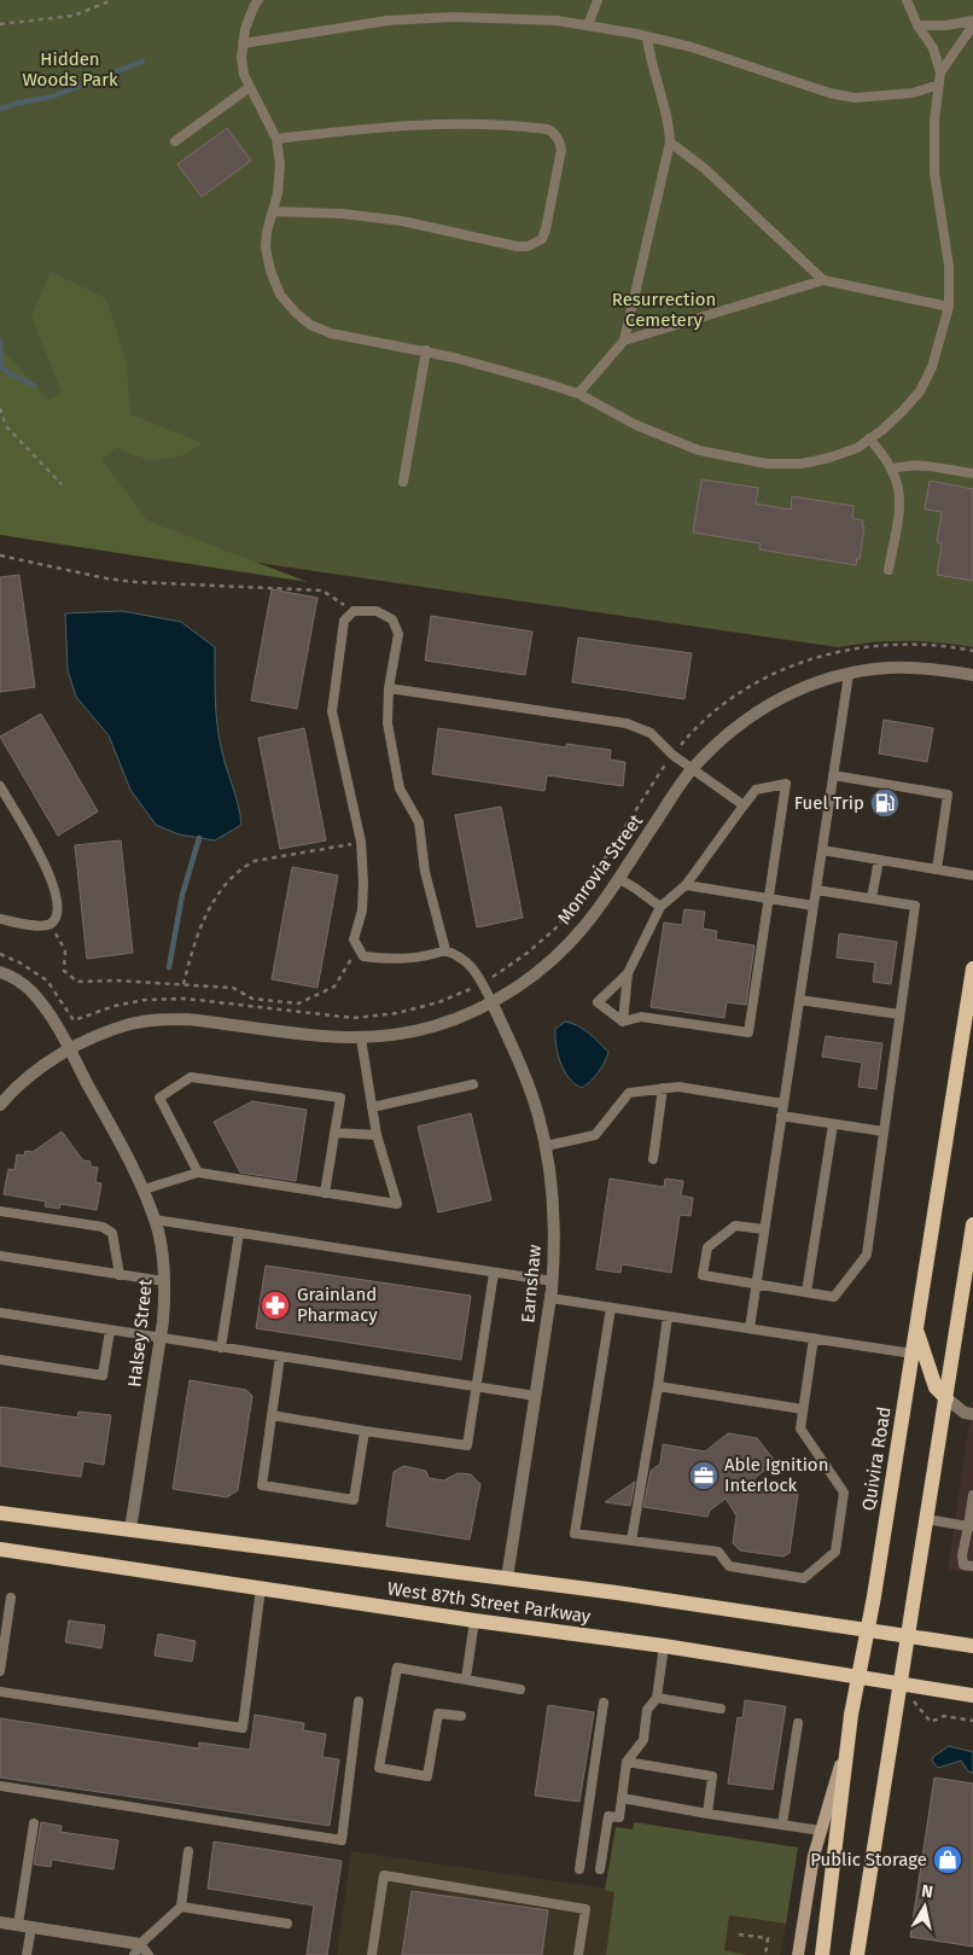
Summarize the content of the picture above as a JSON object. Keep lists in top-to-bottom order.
{
  "streets": {
    "main road": ["Quivira Road", "West 87th Street Parkway"],
    "street": ["Monrovia Street", "Earnshaw", "Halsey Street"]
  },
  "crossings": [
    ["Monrovia Street", "Earnshaw"],
    ["Monrovia Street", "Halsey Street"],
    ["Earnshaw", "West 87th Street Parkway"],
    ["Halsey Street", "West 87th Street Parkway"],
    ["Quivira Road", "West 87th Street Parkway"]
  ],
  "parks": ["Hidden Woods Park", "Resurrection Cemetery"],
  "places": {
    "fuel station": ["Fuel Trip"],
    "pharmacy": ["Grainland Pharmacy"],
    "office": ["Able Ignition Interlock"],
    "shop": ["Public Storage"]
  },
  "north": "top"
}
